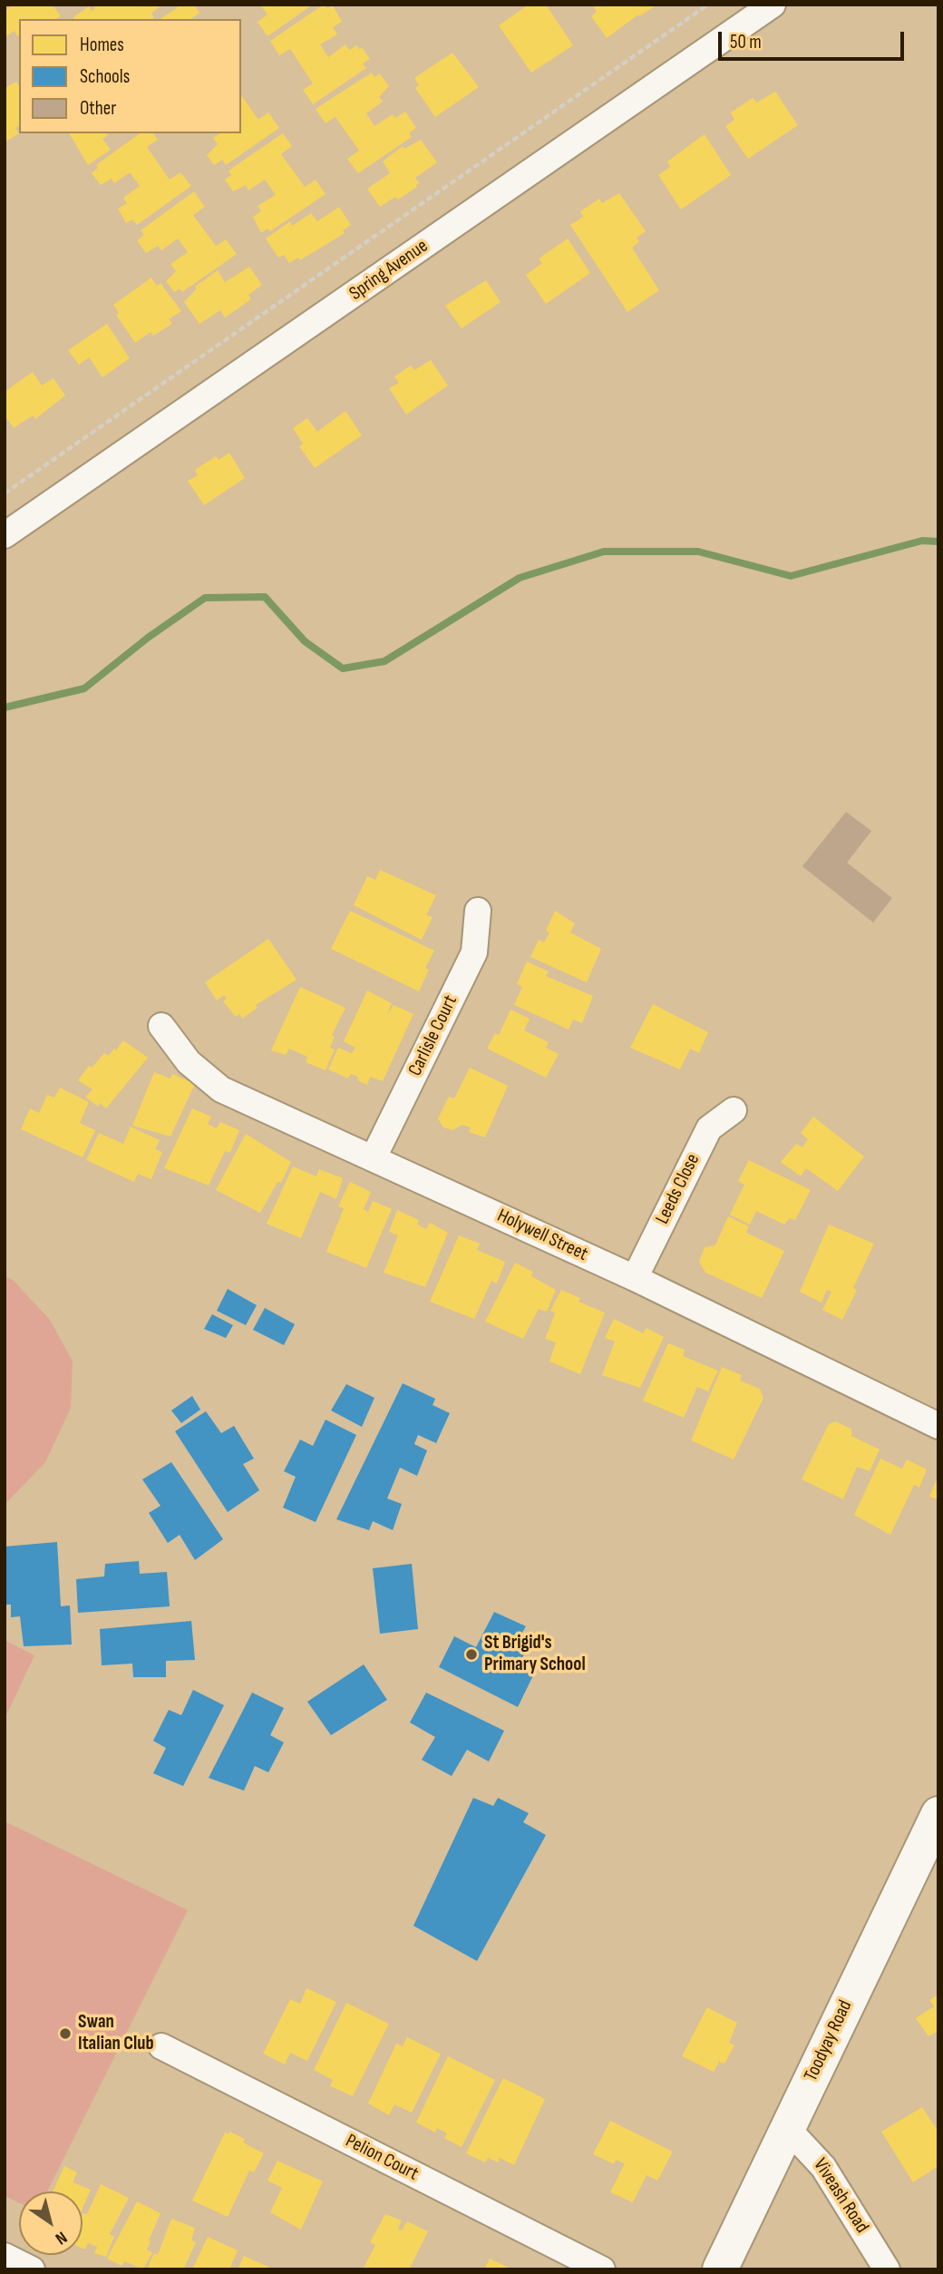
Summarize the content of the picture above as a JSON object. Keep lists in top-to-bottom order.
{
  "streets": {
    "main road": ["Toodyay Road"],
    "street": [
      "Spring Avenue",
      "Carlisle Court",
      "Leeds Close",
      "Holywell Street",
      "Pelion Court",
      "Viveash Road"
    ]
  },
  "crossings": [
    ["Carlisle Court", "Holywell Street"],
    ["Leeds Close", "Holywell Street"],
    ["Toodyay Road", "Viveash Road"]
  ],
  "places": ["St Brigid's Primary School", "Swan Italian Club"],
  "legend": ["Homes", "Schools", "Other"],
  "scale_bar": "50 m",
  "north": "bottom right"
}
